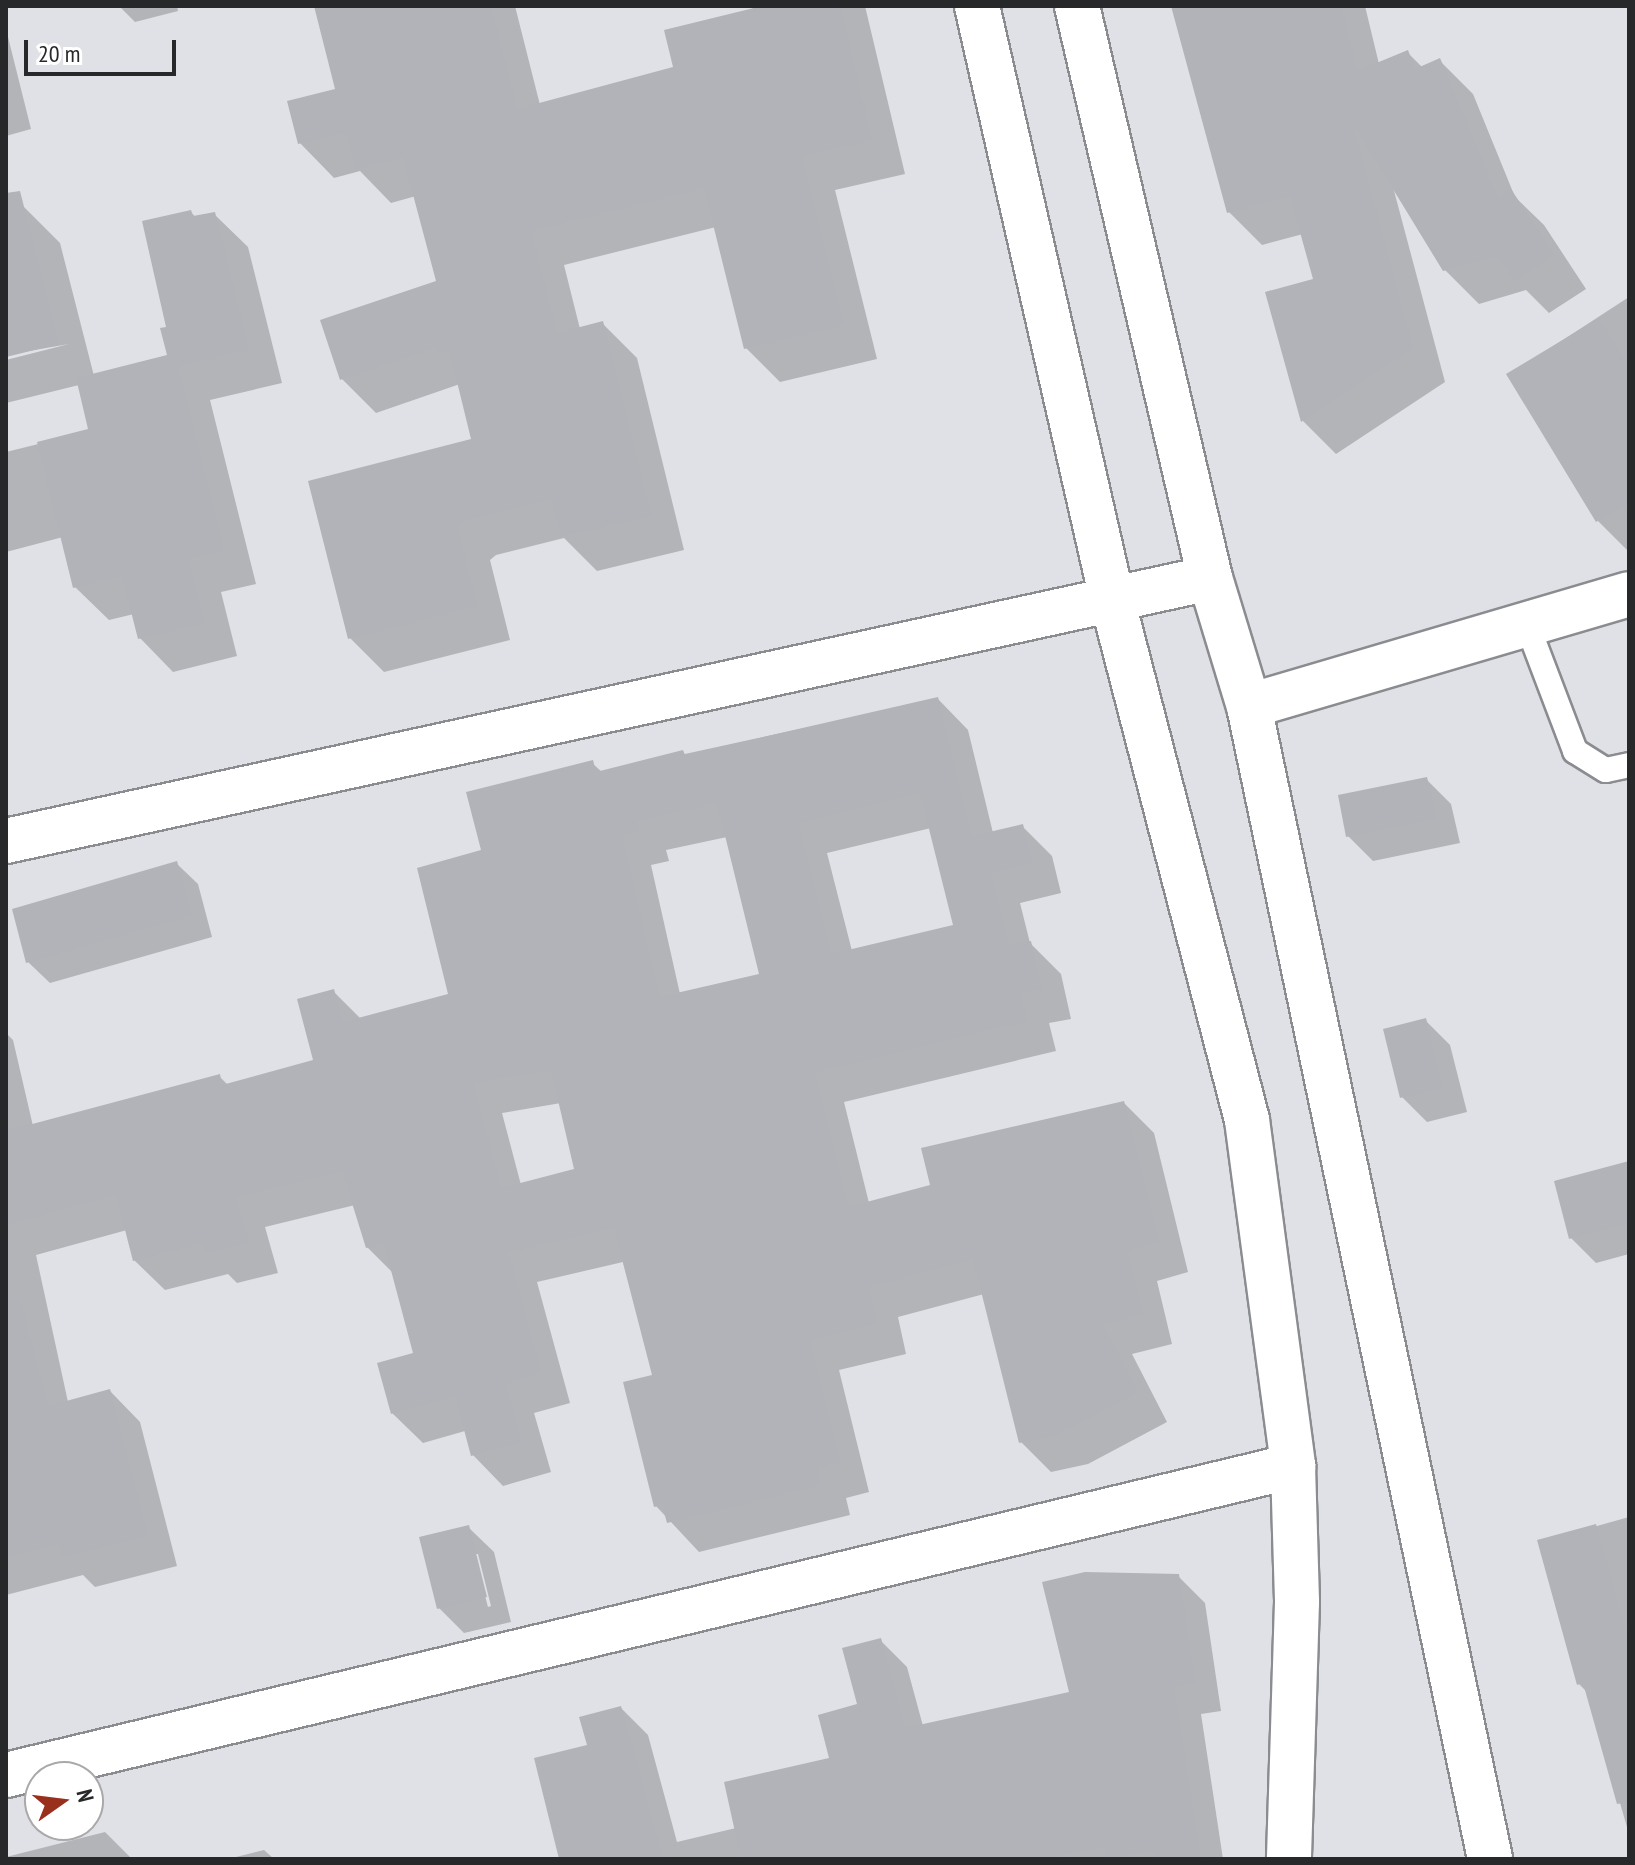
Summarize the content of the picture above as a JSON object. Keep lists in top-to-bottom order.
{
  "scale_bar": "20 m",
  "north": "right"
}
